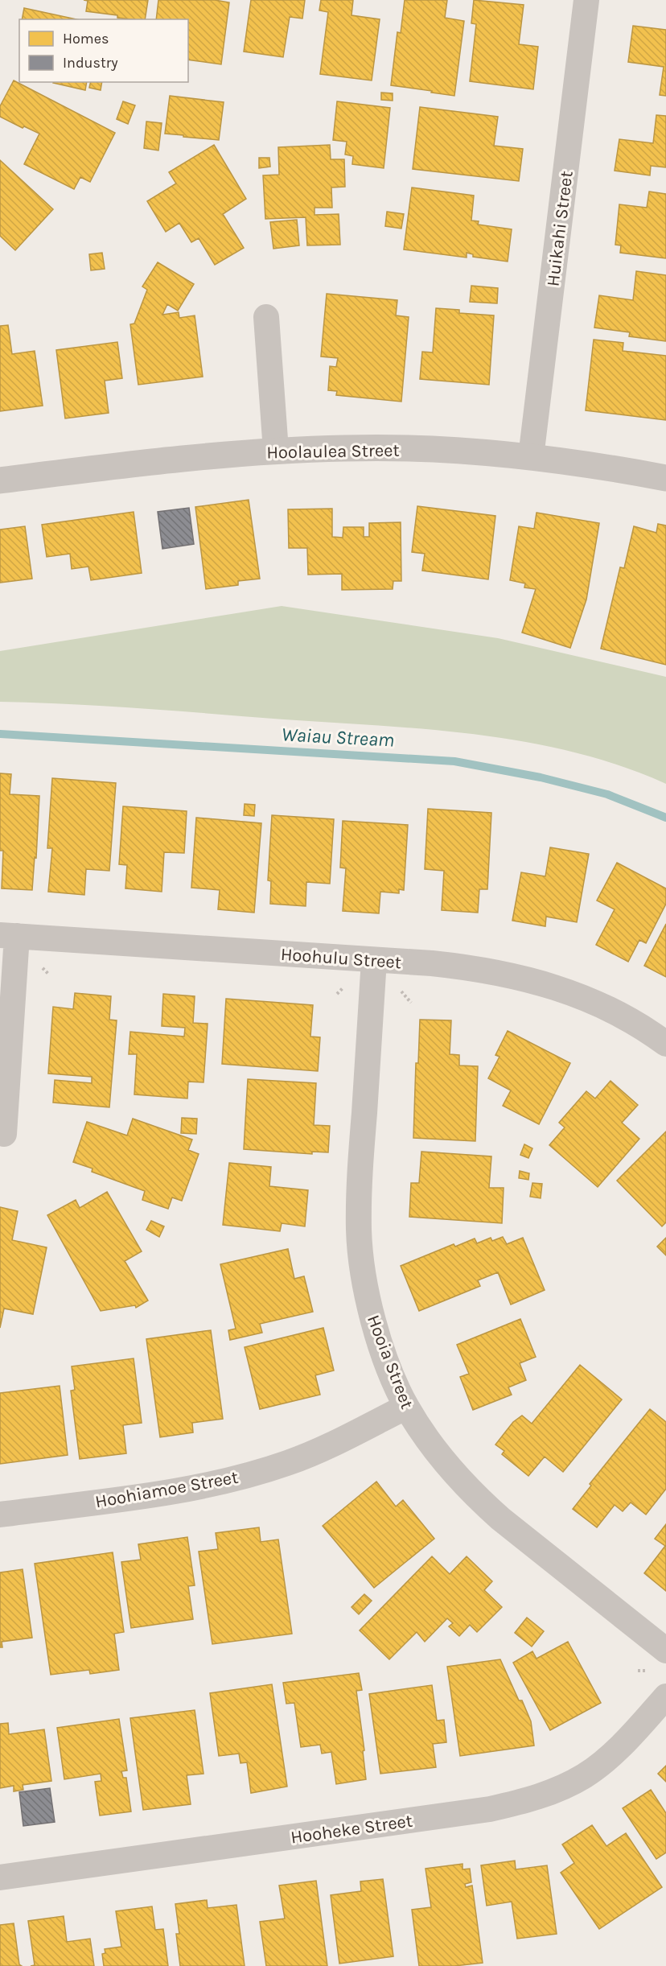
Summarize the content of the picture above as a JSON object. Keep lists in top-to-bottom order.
{
  "streets": {
    "street": [
      "Huikahi Street",
      "Hoolaulea Street",
      "Hoohulu Street",
      "Hooia Street",
      "Hoohiamoe Street",
      "Hooheke Street"
    ]
  },
  "crossings": [
    ["Huikahi Street", "Hoolaulea Street"],
    ["Hoohulu Street", "Hooia Street"],
    ["Hooia Street", "Hoohiamoe Street"]
  ],
  "water": ["Waiau Stream"],
  "legend": ["Homes", "Industry"]
}
